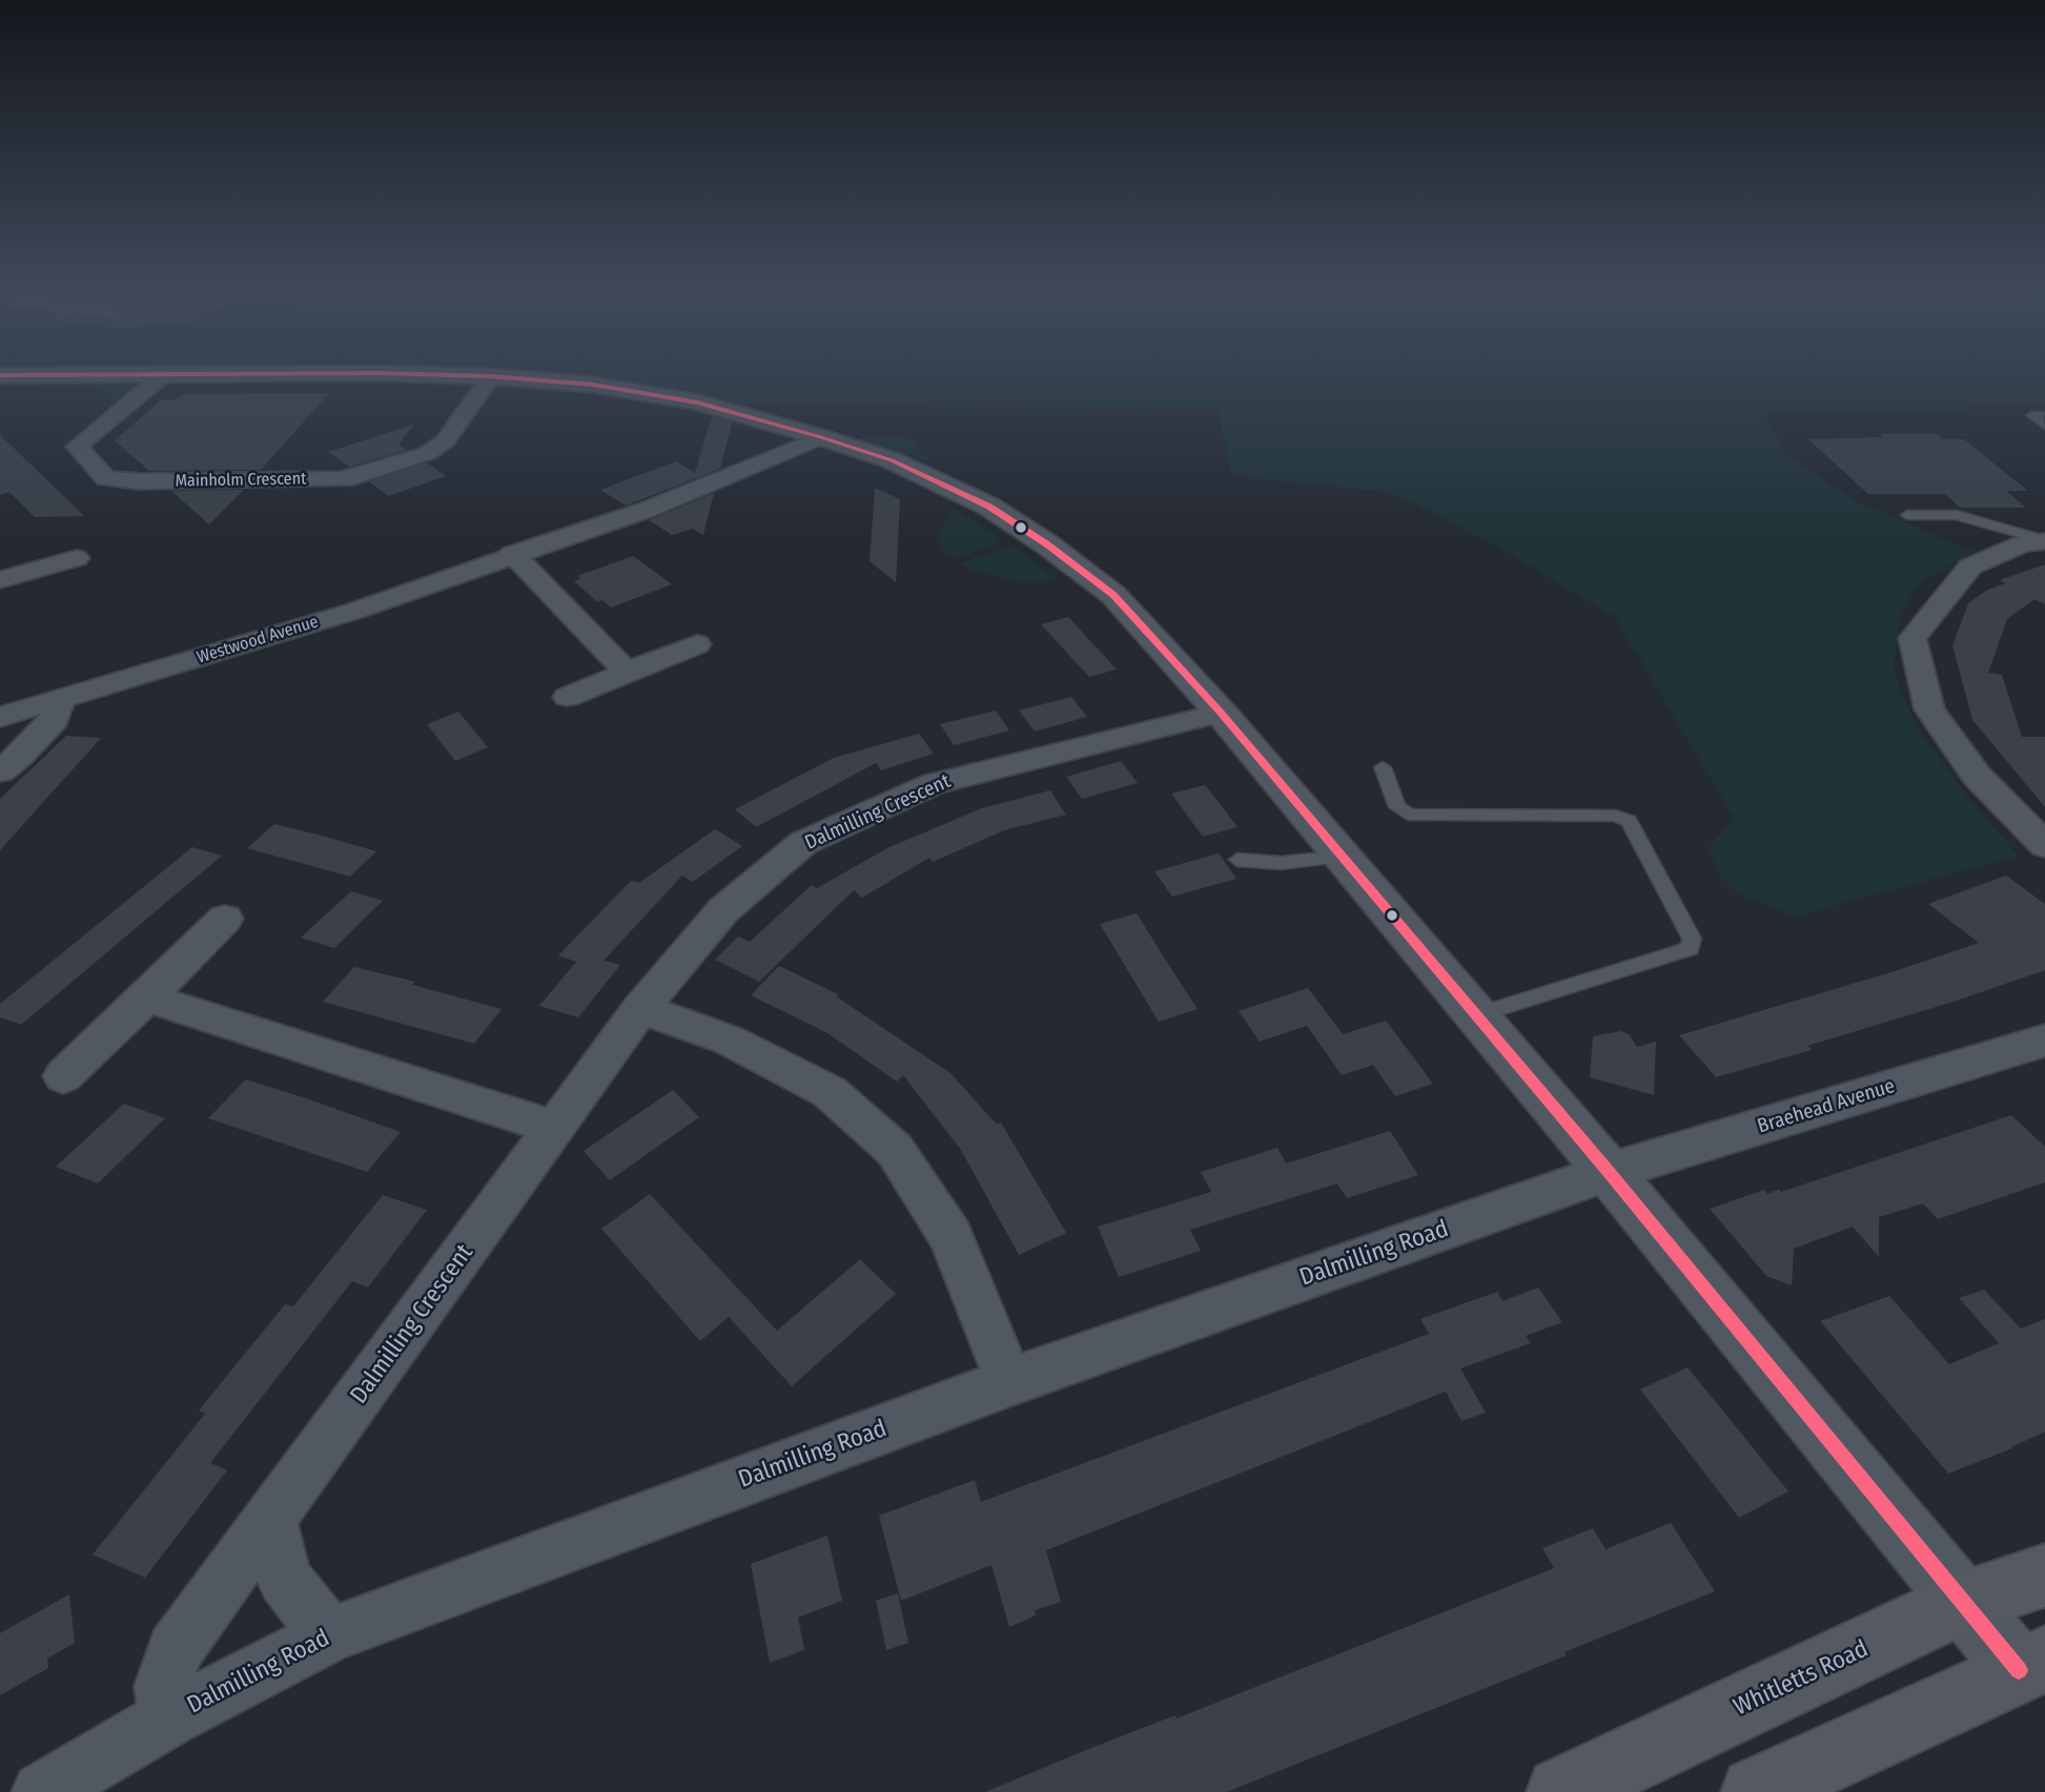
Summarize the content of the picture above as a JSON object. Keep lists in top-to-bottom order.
{
  "streets": {
    "main road": ["Whitletts Road"],
    "street": [
      "Mainholm Crescent",
      "Westwood Avenue",
      "Dalmilling Crescent",
      "Braehead Avenue",
      "Dalmilling Road"
    ]
  },
  "crossings": [
    ["Dalmilling Crescent", "Dalmilling Road"],
    ["Braehead Avenue", "Dalmilling Road"]
  ]
}
